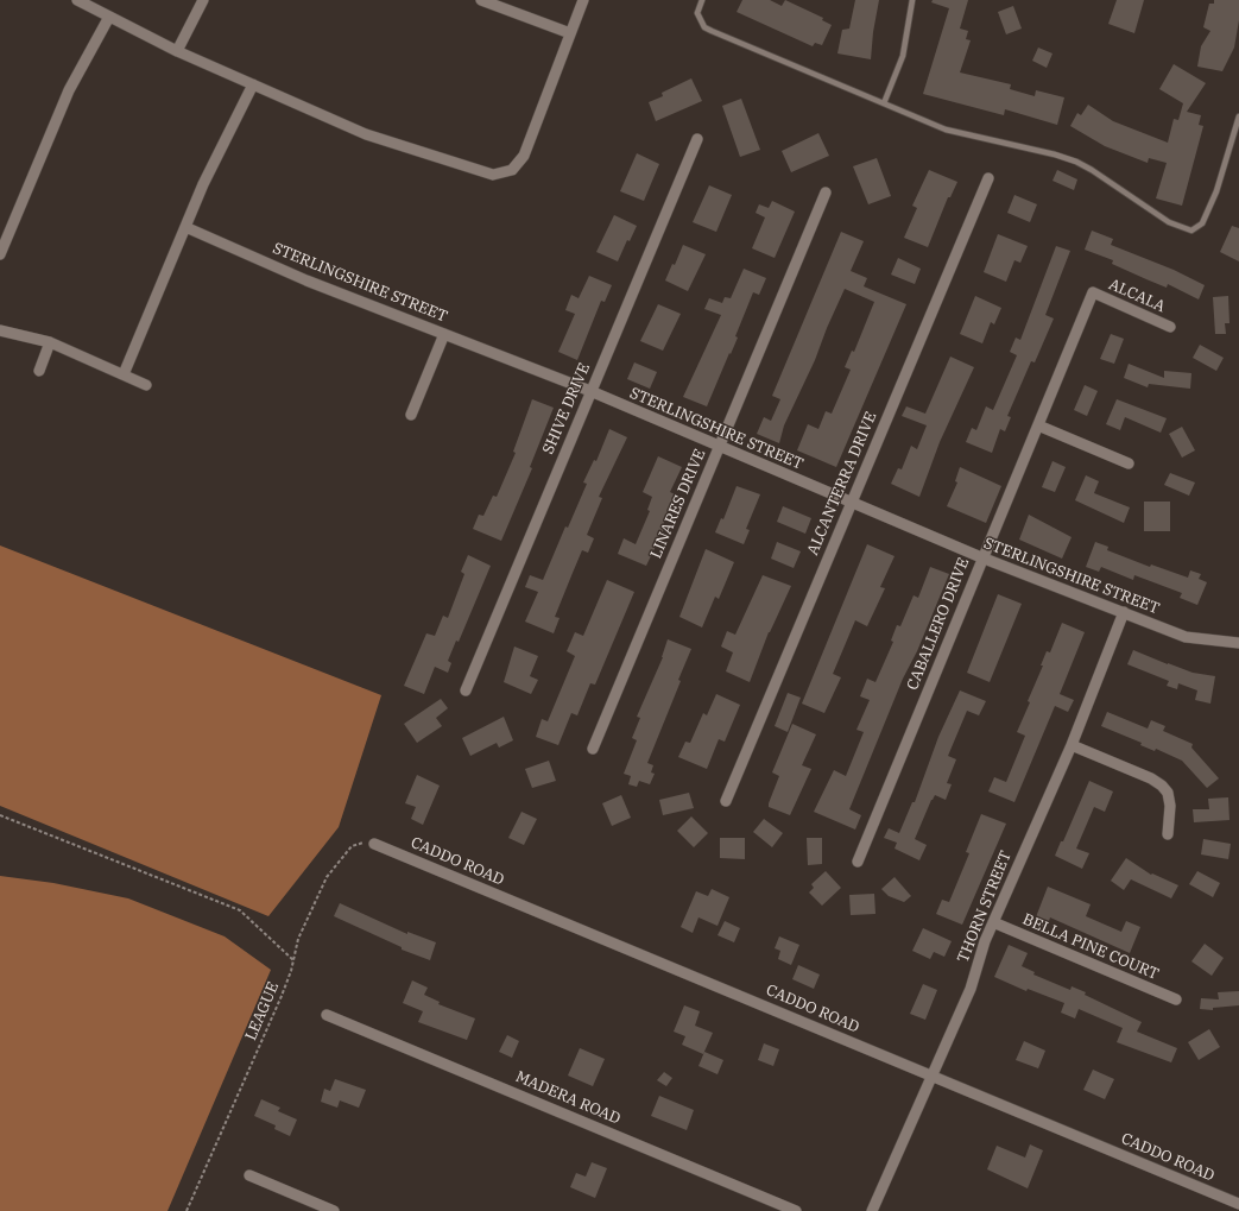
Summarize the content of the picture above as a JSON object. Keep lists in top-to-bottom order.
{
  "streets": {
    "street": [
      "STERLINGSHIRE STREET",
      "ALCALA",
      "SHIVE DRIVE",
      "ALCANTERRA DRIVE",
      "LINARES DRIVE",
      "CABALLERO DRIVE",
      "CADDO ROAD",
      "THORN STREET",
      "BELLA PINE COURT",
      "MADERA ROAD"
    ],
    "path": ["LEAGUE"]
  },
  "crossings": [
    ["STERLINGSHIRE STREET", "SHIVE DRIVE"],
    ["STERLINGSHIRE STREET", "ALCANTERRA DRIVE"],
    ["STERLINGSHIRE STREET", "LINARES DRIVE"],
    ["STERLINGSHIRE STREET", "CABALLERO DRIVE"],
    ["STERLINGSHIRE STREET", "THORN STREET"],
    ["ALCALA", "CABALLERO DRIVE"],
    ["CADDO ROAD", "THORN STREET"],
    ["CADDO ROAD", "LEAGUE"],
    ["THORN STREET", "BELLA PINE COURT"]
  ]
}
